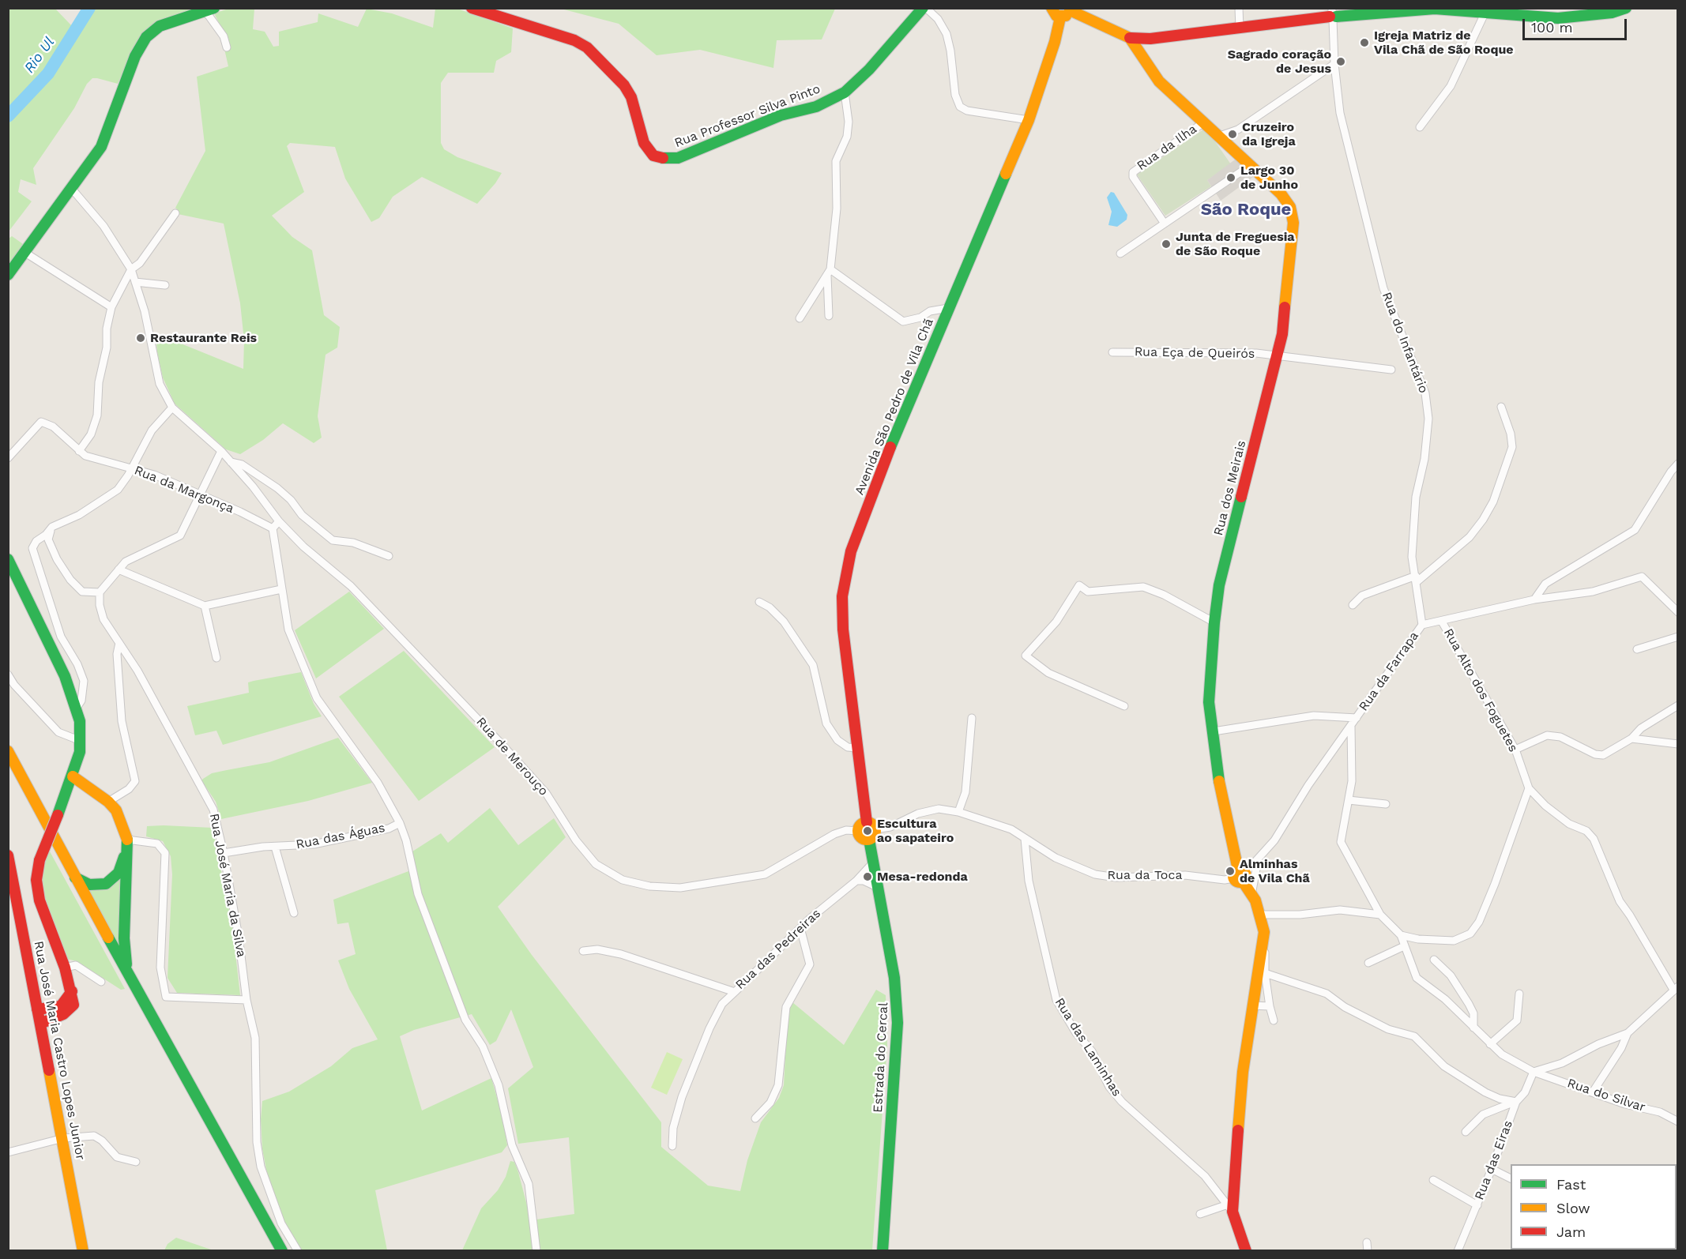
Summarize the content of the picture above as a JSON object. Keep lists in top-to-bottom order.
{
  "streets": {
    "main road": [
      "Rua Professor Silva Pinto",
      "Avenida São Pedro de Vila Chã",
      "Rua dos Meirais",
      "Rua José Maria Castro Lopes Junior",
      "Estrada do Cercal"
    ],
    "street": [
      "Rua da Ilha",
      "Rua do Infantário",
      "Rua Eça de Queirós",
      "Rua da Margonça",
      "Rua da Farrapa",
      "Rua Alto dos Foguetes",
      "Rua de Merouço",
      "Rua das Águas",
      "Rua da Toca",
      "Rua José Maria da Silva",
      "Rua das Pedreiras",
      "Rua das Laminhas",
      "Rua do Silvar",
      "Rua das Eiras"
    ]
  },
  "crossings": [
    ["Rua do Infantário", "Rua da Farrapa"],
    ["Rua Eça de Queirós", "Rua dos Meirais"],
    ["Avenida São Pedro de Vila Chã", "Rua de Merouço"],
    ["Avenida São Pedro de Vila Chã", "Rua da Toca"],
    ["Avenida São Pedro de Vila Chã", "Estrada do Cercal"],
    ["Rua dos Meirais", "Rua da Farrapa"],
    ["Rua dos Meirais", "Rua da Toca"],
    ["Rua da Farrapa", "Rua Alto dos Foguetes"],
    ["Rua da Farrapa", "Rua da Toca"],
    ["Rua de Merouço", "Rua da Toca"],
    ["Rua de Merouço", "Estrada do Cercal"],
    ["Rua das Águas", "Rua José Maria da Silva"],
    ["Rua da Toca", "Rua das Laminhas"],
    ["Rua da Toca", "Estrada do Cercal"],
    ["Rua das Pedreiras", "Estrada do Cercal"],
    ["Rua do Silvar", "Rua das Eiras"]
  ],
  "districts": ["São Roque"],
  "water": ["Rio Ul"],
  "places": [
    "Igreja Matriz de Vila Chã de São Roque",
    "Sagrado coração de Jesus",
    "Cruzeiro da Igreja",
    "Largo 30 de Junho",
    "Junta de Freguesia de São Roque",
    "Restaurante Reis",
    "Escultura ao sapateiro",
    "Alminhas de Vila Chã",
    "Mesa-redonda"
  ],
  "legend": ["Fast", "Slow", "Jam"],
  "scale_bar": "100 m"
}
